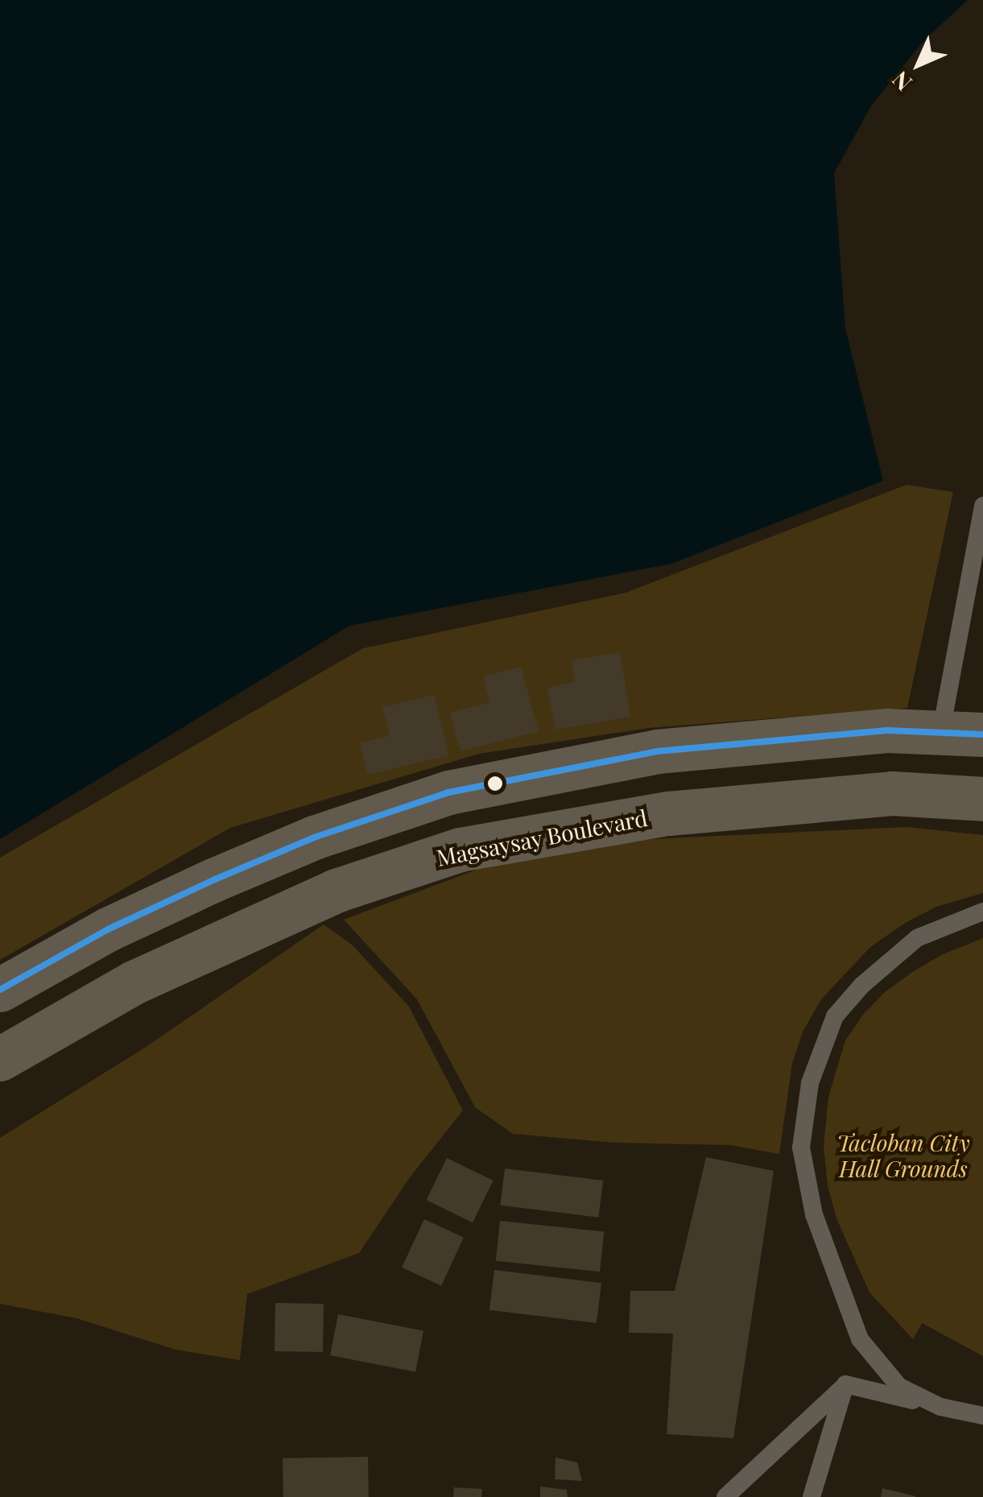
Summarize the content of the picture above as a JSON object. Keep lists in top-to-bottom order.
{
  "streets": {
    "main road": ["Magsaysay Boulevard"]
  },
  "parks": ["Tacloban City Hall Grounds"],
  "north": "bottom left"
}
